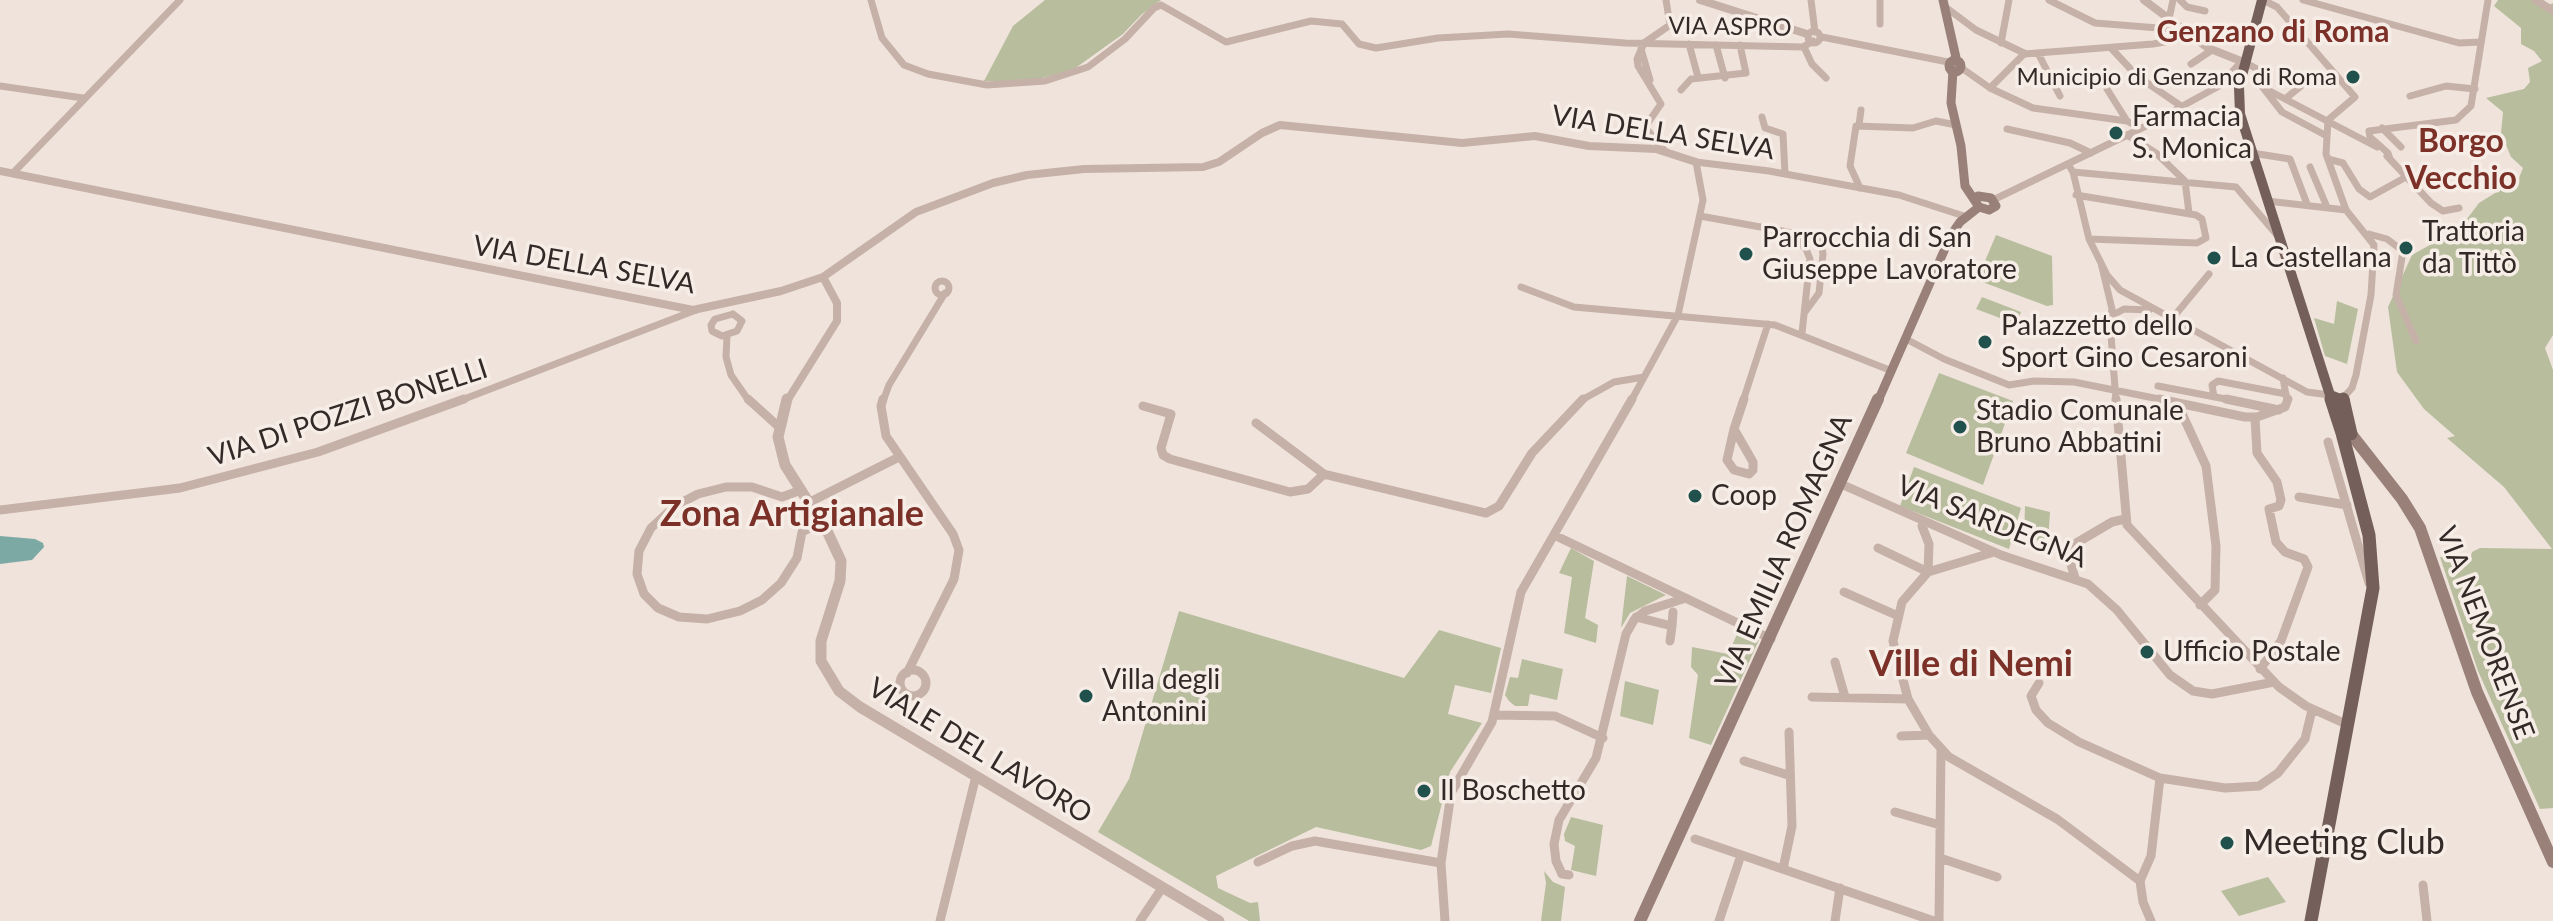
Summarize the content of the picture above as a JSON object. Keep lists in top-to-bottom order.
{
  "streets": {
    "main road": ["VIA EMILIA ROMAGNA", "VIA NEMORENSE"],
    "street": [
      "VIA ASPRO",
      "VIA DELLA SELVA",
      "VIA DI POZZI BONELLI",
      "VIA SARDEGNA",
      "VIALE DEL LAVORO"
    ]
  },
  "crossings": [
    ["VIA DELLA SELVA", "VIA DI POZZI BONELLI"],
    ["VIA DELLA SELVA", "VIA EMILIA ROMAGNA"],
    ["VIA SARDEGNA", "VIA EMILIA ROMAGNA"]
  ],
  "districts": [
    "Genzano di Roma",
    "Borgo Vecchio",
    "Zona Artigianale",
    "Ville di Nemi"
  ],
  "places": [
    "Municipio di Genzano di Roma",
    "Farmacia S. Monica",
    "Trattoria da Tittò",
    "Parrocchia di San Giuseppe Lavoratore",
    "La Castellana",
    "Palazzetto dello Sport Gino Cesaroni",
    "Stadio Comunale Bruno Abbatini",
    "Coop",
    "Ufficio Postale",
    "Villa degli Antonini",
    "Il Boschetto",
    "Meeting Club"
  ]
}
